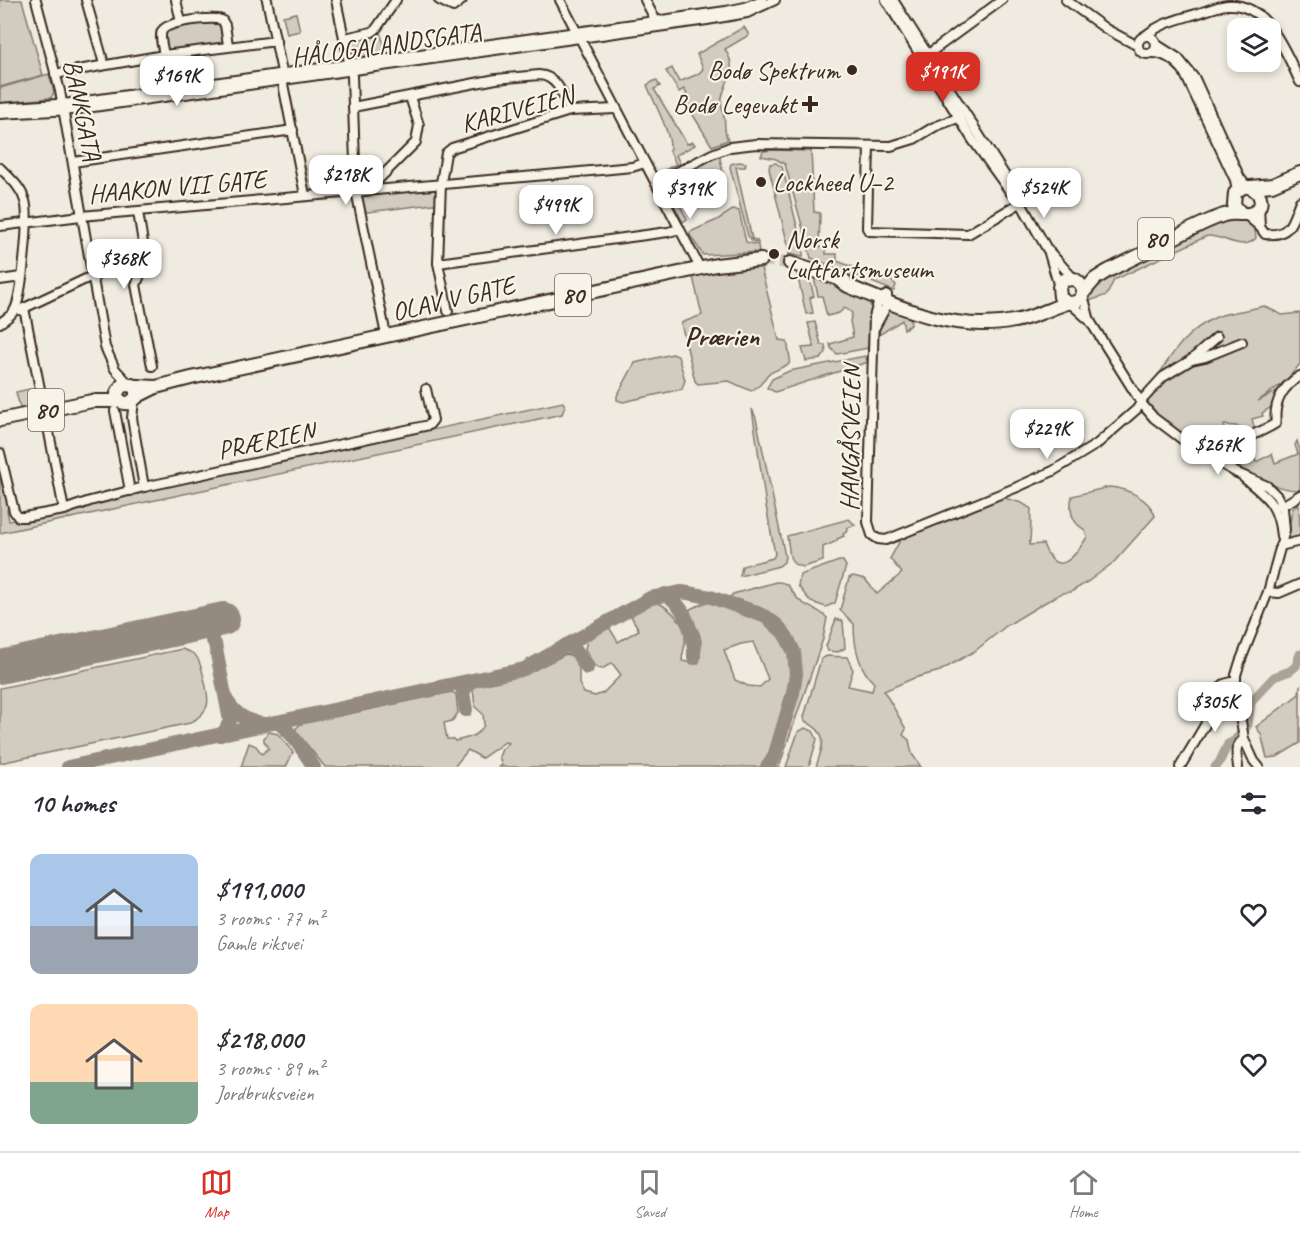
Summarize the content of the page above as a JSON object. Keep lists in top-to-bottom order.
{
  "streets": {
    "highway": ["80", "OLAV V GATE"],
    "street": [
      "HÅLOGALANDSGATA",
      "KARIVEIEN",
      "BANKGATA",
      "HAAKON VII GATE",
      "HANGÅSVEIEN",
      "PRÆRIEN"
    ]
  },
  "crossings": [
    ["HÅLOGALANDSGATA", "BANKGATA"],
    ["KARIVEIEN", "HAAKON VII GATE"],
    ["BANKGATA", "HAAKON VII GATE"],
    ["BANKGATA", "OLAV V GATE"],
    ["80", "HANGÅSVEIEN"]
  ],
  "districts": ["Prærien"],
  "places": {
    "other": ["Bodø Spektrum", "Lockheed U–2", "Norsk Luftfartsmuseum"],
    "health": ["Bodø Legevakt"]
  },
  "page": {
    "price": [
      "$191K",
      "$169K",
      "$218K",
      "$524K",
      "$319K",
      "$499K",
      "$368K",
      "$229K",
      "$267K",
      "$305K"
    ],
    "heading": "10 homes",
    "list": [
      {
        "name": "$191,000",
        "note": "3 rooms · 77 m² · Gamle riksvei"
      },
      {
        "name": "$218,000",
        "note": "3 rooms · 89 m² · Jordbruksveien"
      }
    ],
    "tabs": ["Map", "Saved", "Home"]
  }
}
